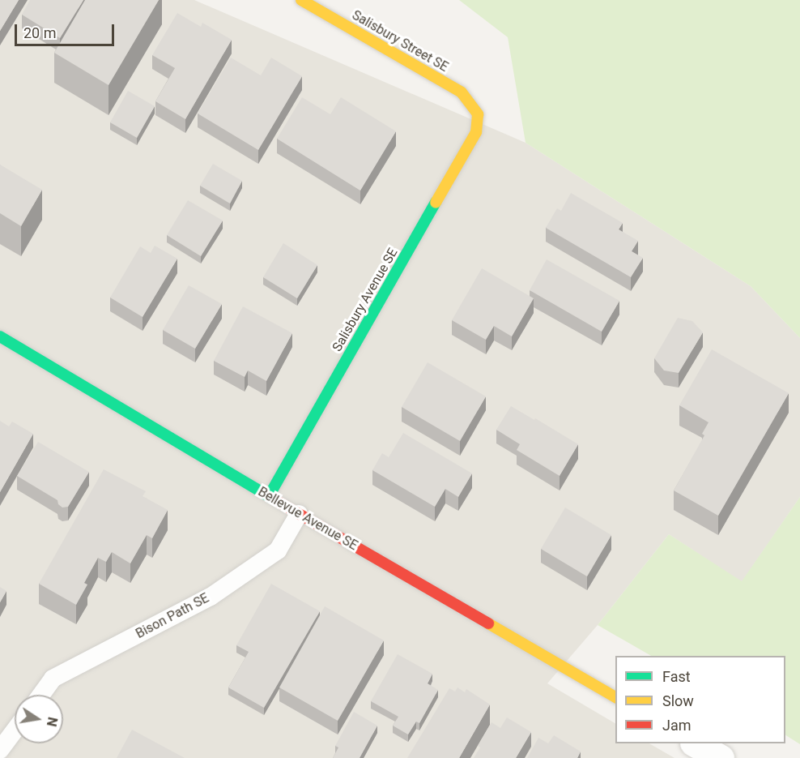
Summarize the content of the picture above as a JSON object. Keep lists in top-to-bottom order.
{
  "streets": {
    "street": ["Salisbury Street SE", "Salisbury Avenue SE", "Bellevue Avenue SE"],
    "lane": ["Bison Path SE"]
  },
  "crossings": [
    ["Salisbury Street SE", "Salisbury Avenue SE"],
    ["Salisbury Avenue SE", "Bellevue Avenue SE"],
    ["Bellevue Avenue SE", "Bison Path SE"]
  ],
  "legend": ["Fast", "Slow", "Jam"],
  "scale_bar": "20 m",
  "north": "right"
}
